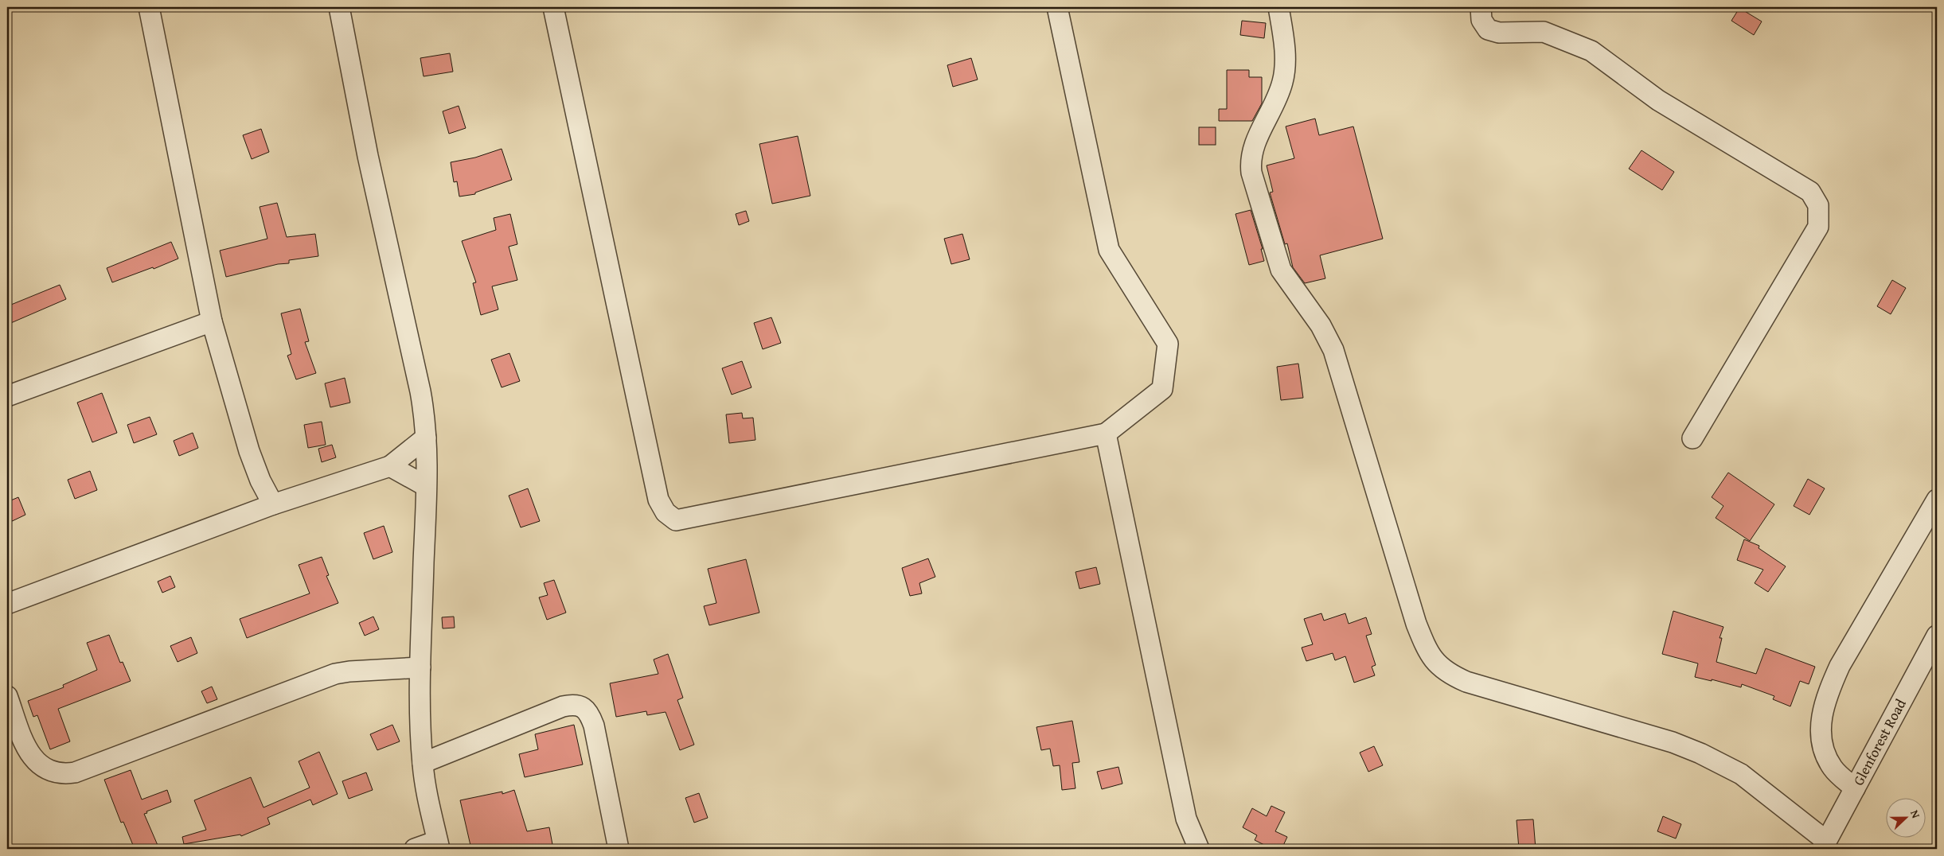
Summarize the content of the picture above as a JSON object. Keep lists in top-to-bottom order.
{
  "streets": {
    "street": ["Glenforest Road"]
  },
  "north": "right"
}
